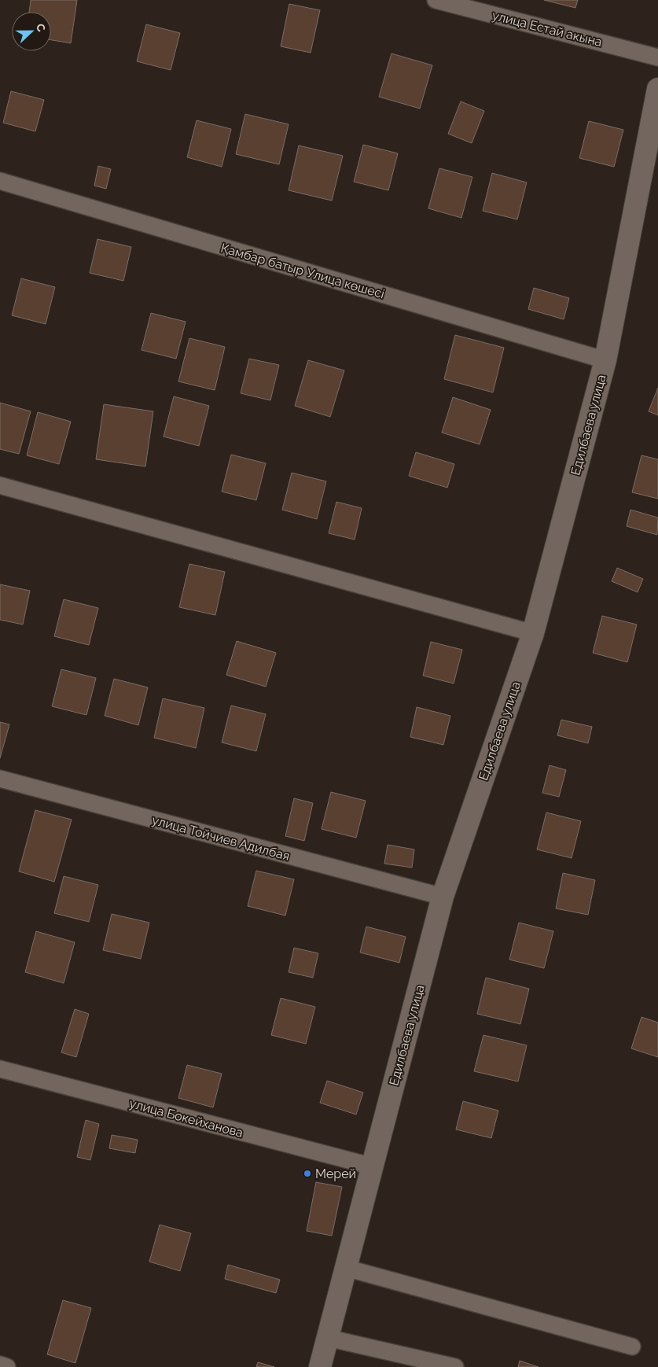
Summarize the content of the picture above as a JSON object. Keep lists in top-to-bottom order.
{
  "streets": {
    "street": [
      "улица Естай акына",
      "Қамбар батыр Улица көшесі",
      "Едилбаева улица",
      "улица Тойчиев Адилбая",
      "улица Бокейханова"
    ]
  },
  "crossings": [
    ["Қамбар батыр Улица көшесі", "Едилбаева улица"],
    ["Едилбаева улица", "улица Тойчиев Адилбая"],
    ["Едилбаева улица", "улица Бокейханова"]
  ],
  "places": ["Мерей"],
  "north": "right"
}
